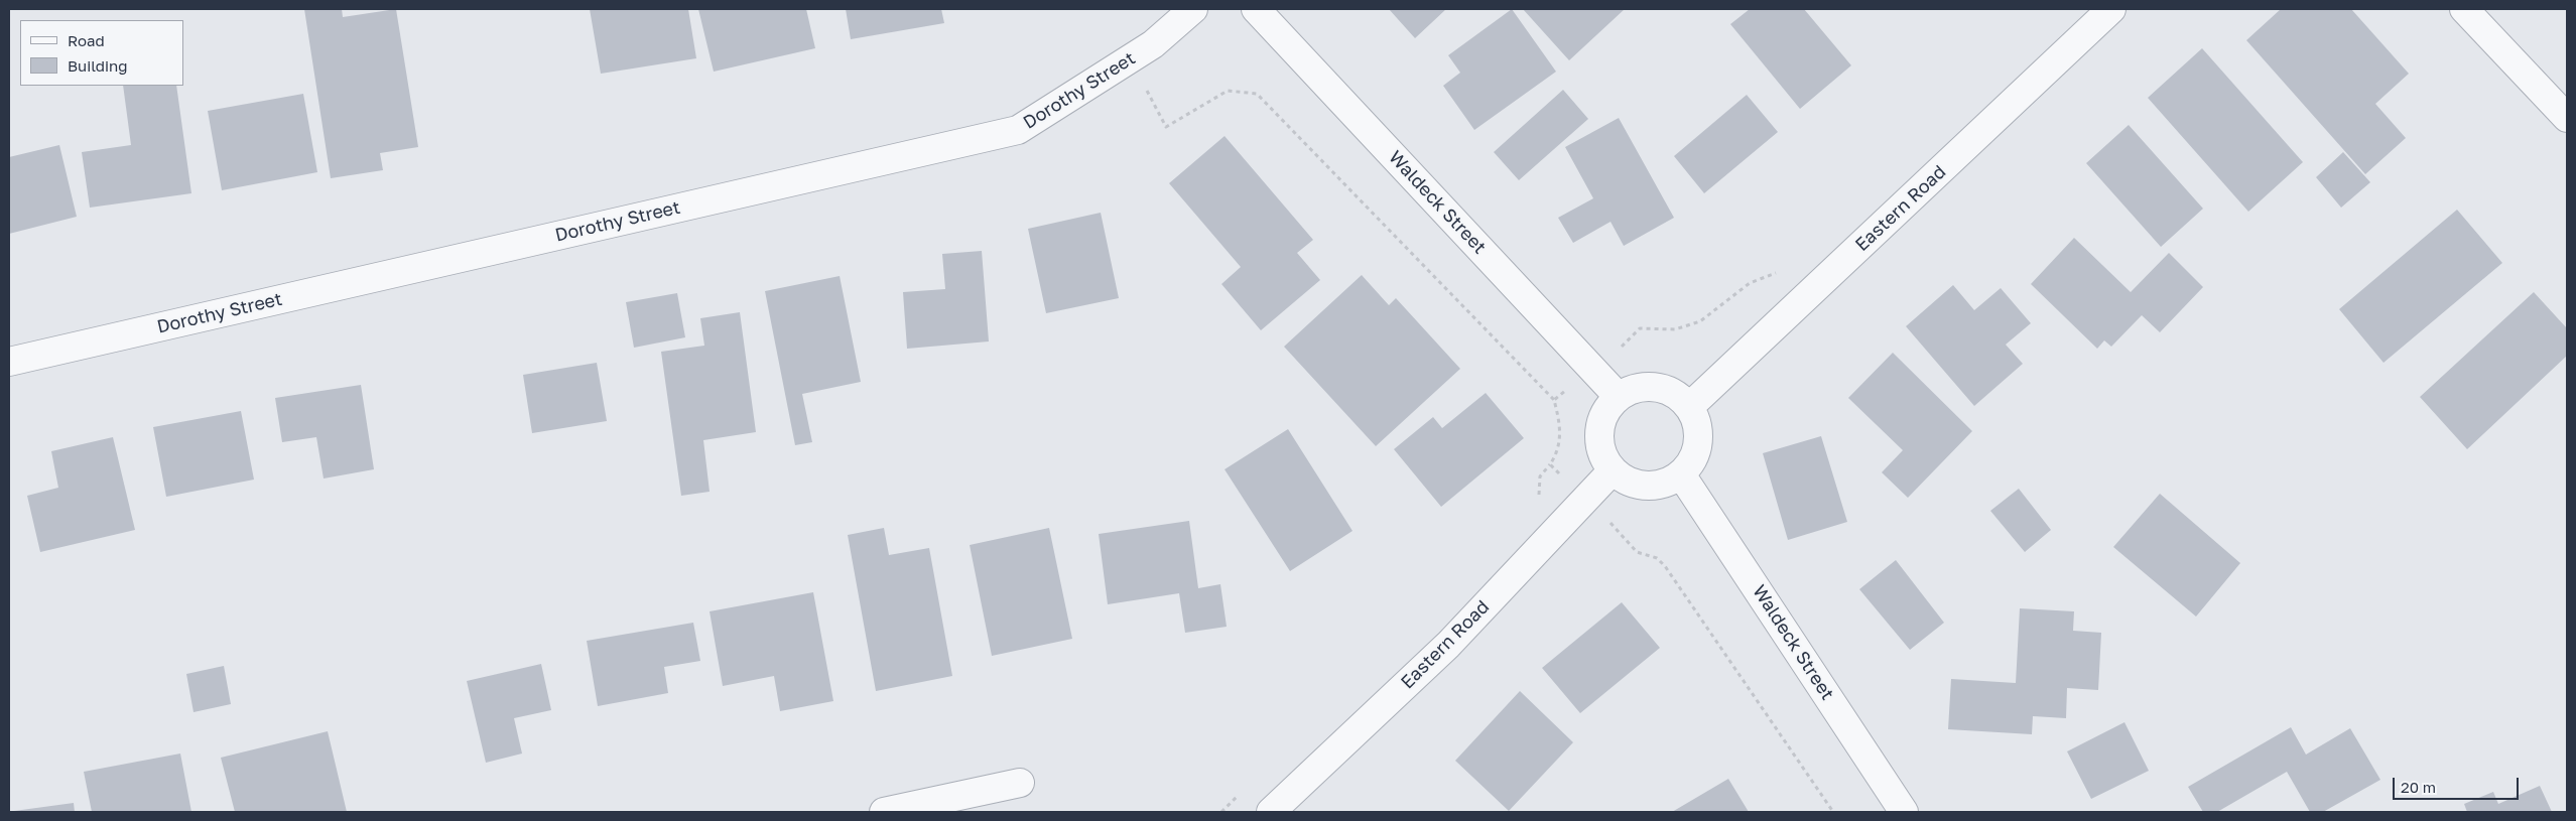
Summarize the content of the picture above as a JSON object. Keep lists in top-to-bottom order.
{
  "streets": {
    "street": ["Dorothy Street", "Waldeck Street", "Eastern Road"]
  },
  "crossings": [
    ["Waldeck Street", "Eastern Road"]
  ],
  "legend": ["Road", "Building"],
  "scale_bar": "20 m"
}
